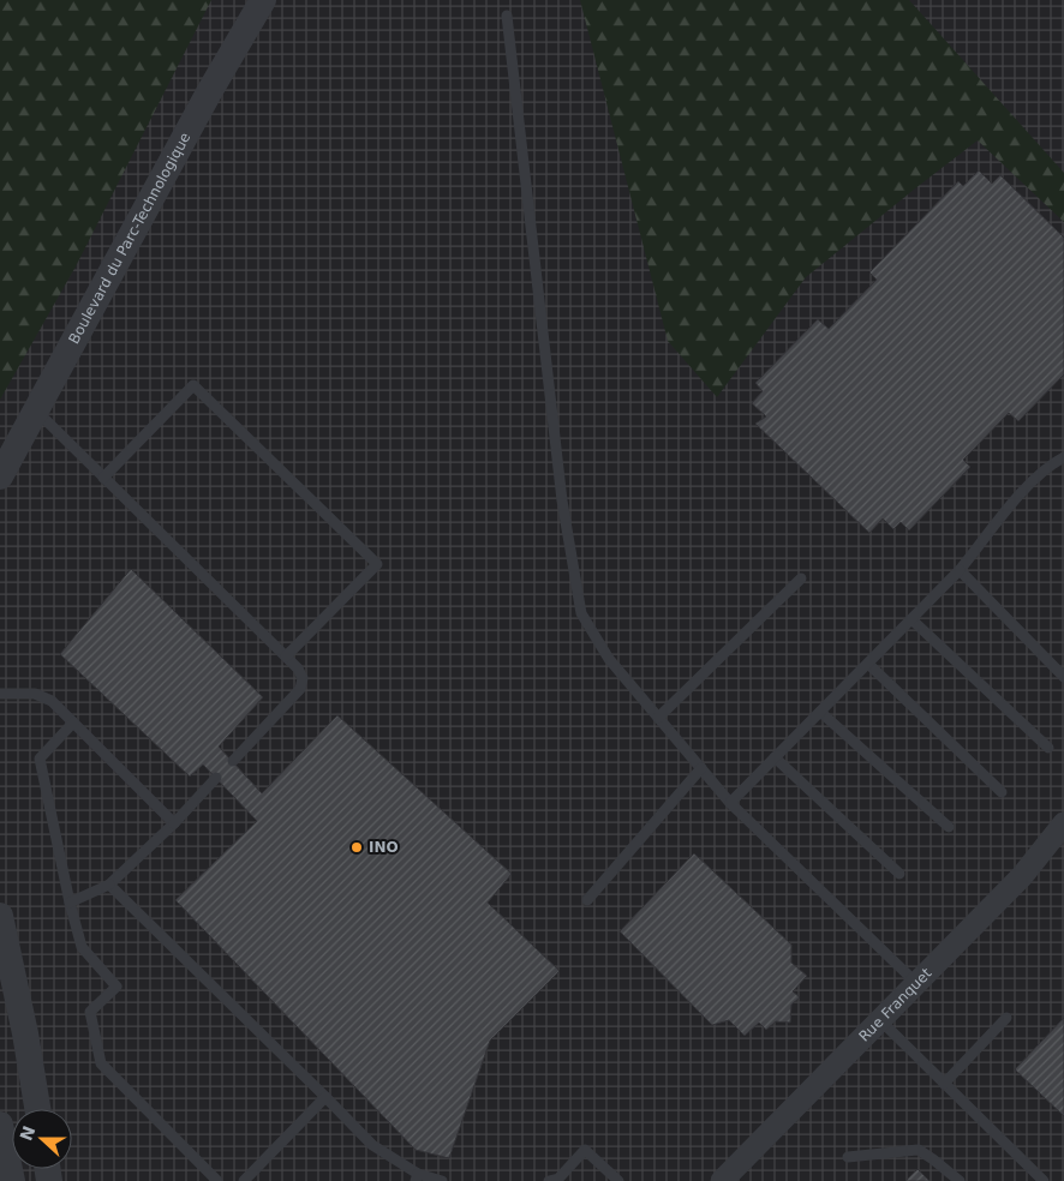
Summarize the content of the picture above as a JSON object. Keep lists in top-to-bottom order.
{
  "streets": {
    "street": ["Boulevard du Parc-Technologique", "Rue Franquet"]
  },
  "places": ["INO"],
  "north": "left"
}
